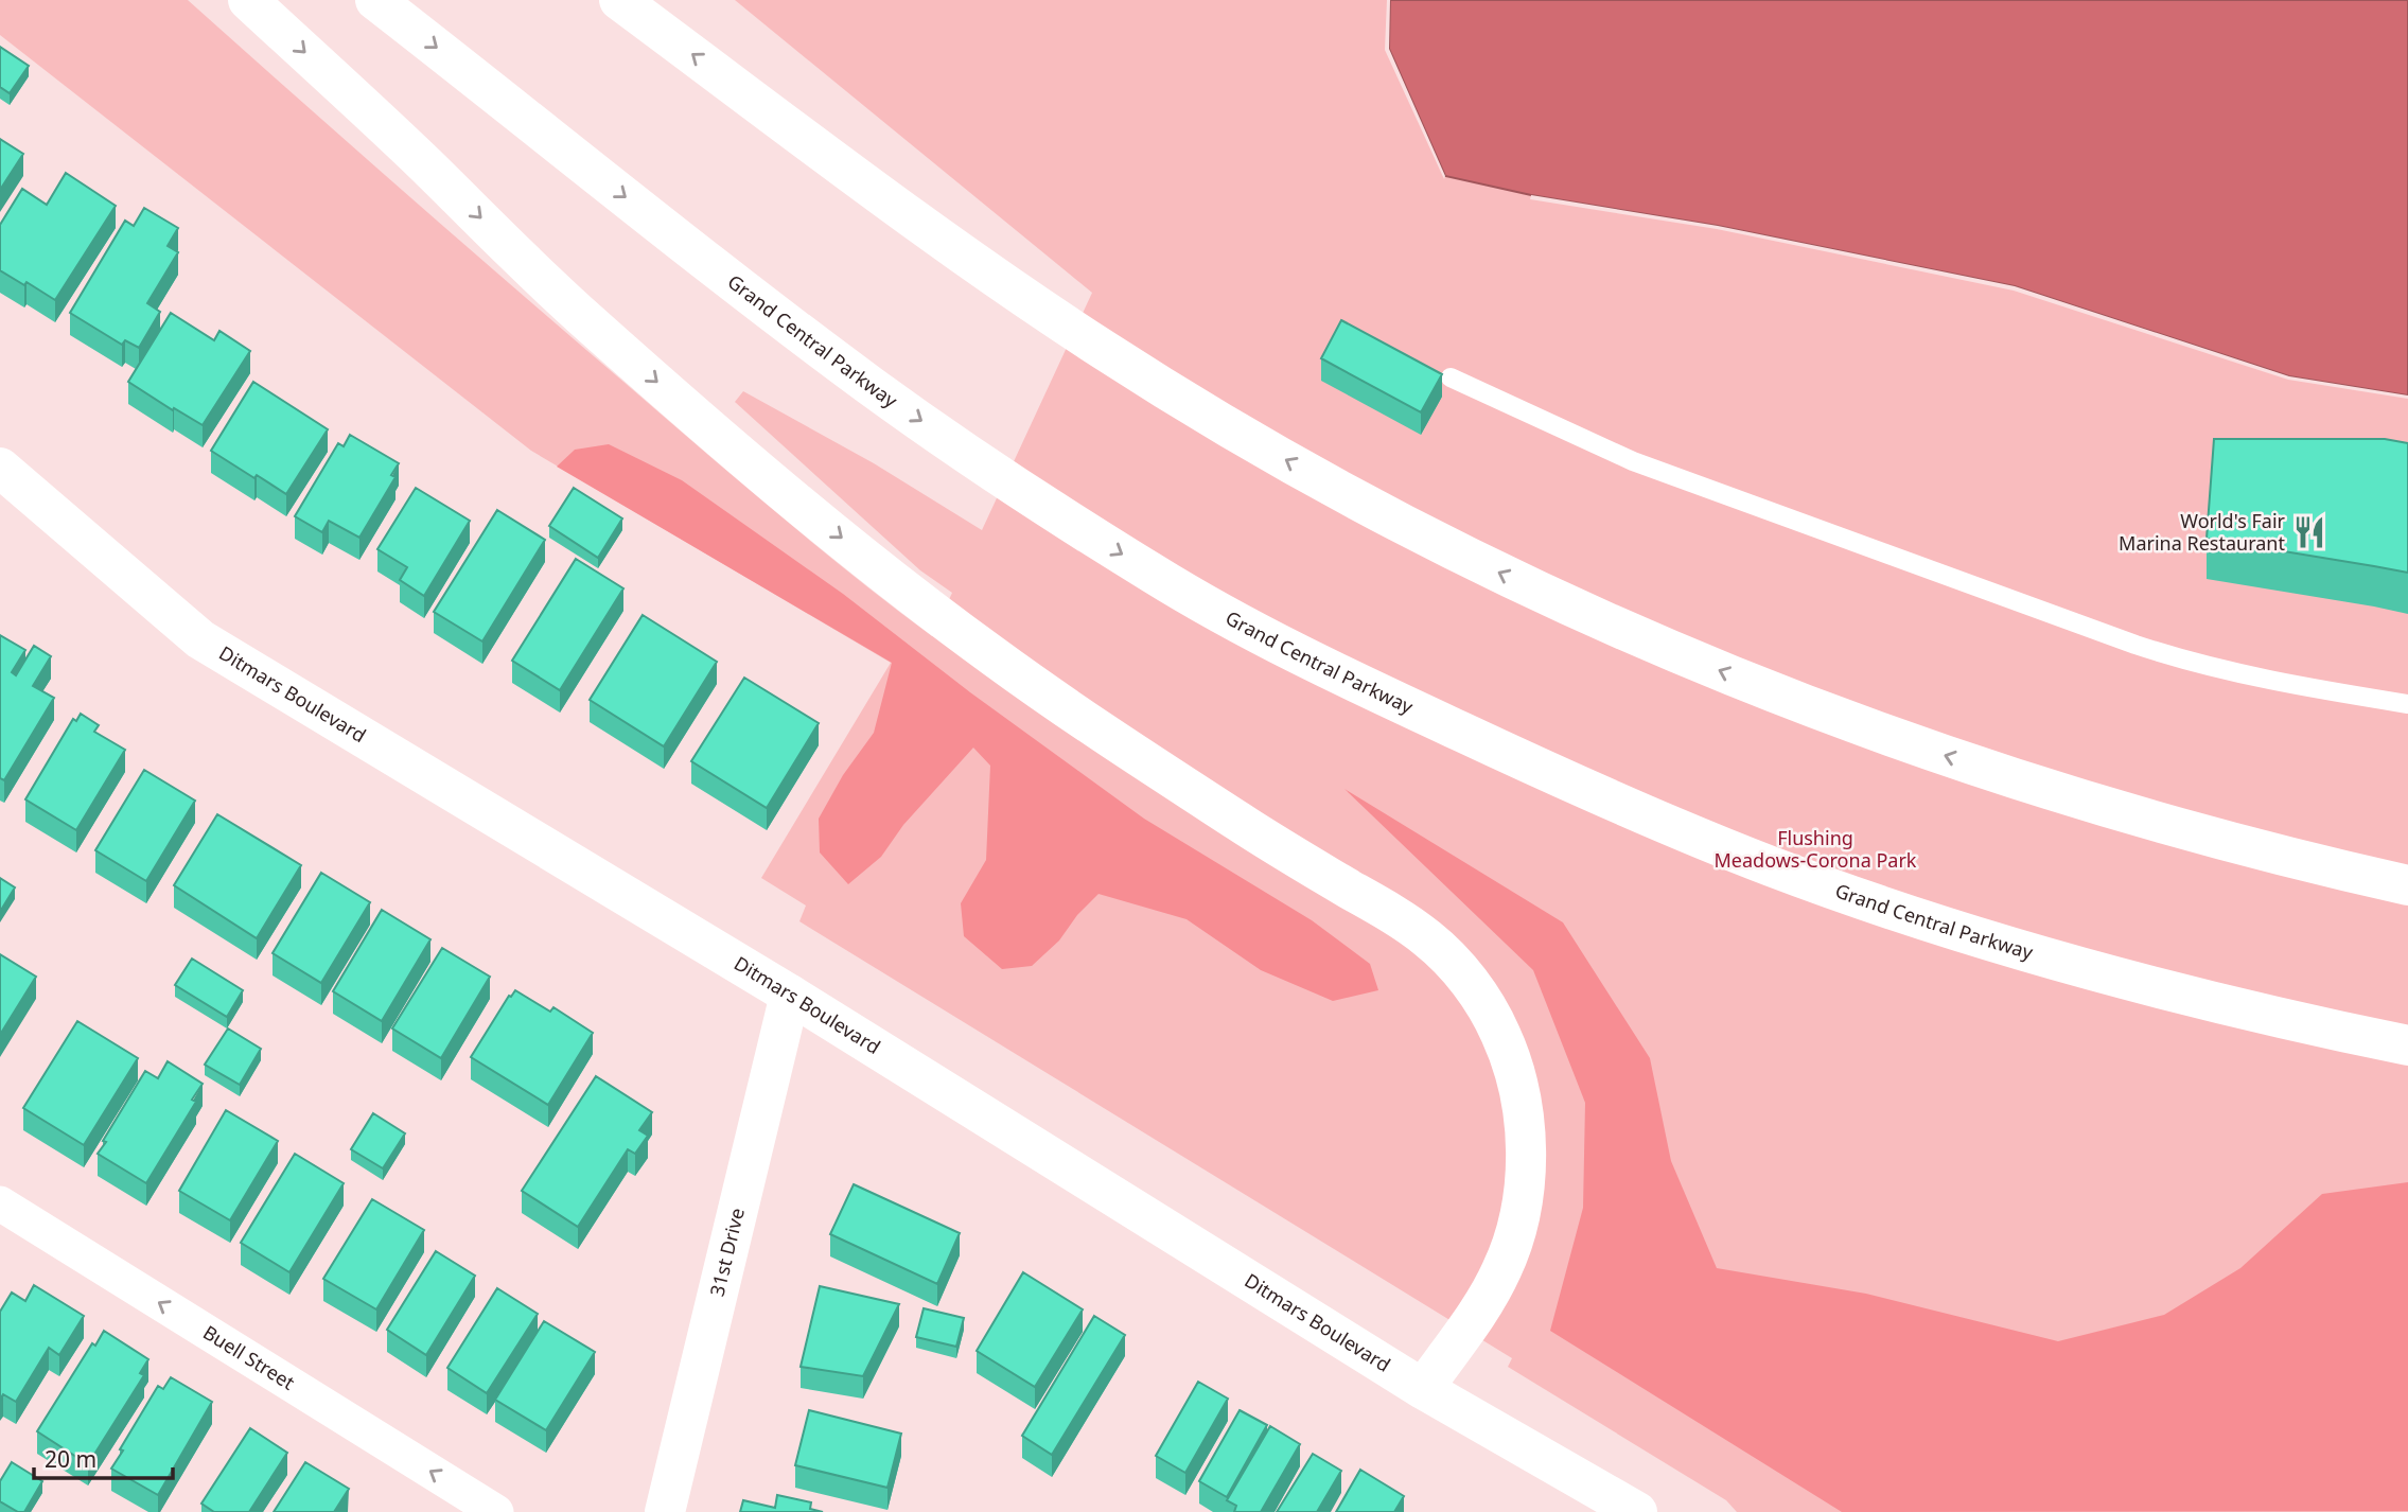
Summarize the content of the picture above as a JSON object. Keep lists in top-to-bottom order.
{
  "streets": {
    "main road": ["Grand Central Parkway", "Ditmars Boulevard", "31st Drive"],
    "street": ["Buell Street"]
  },
  "crossings": [
    ["Ditmars Boulevard", "31st Drive"]
  ],
  "one_way": ["Buell Street"],
  "parks": ["Flushing Meadows-Corona Park"],
  "places": {
    "restaurant": ["World's Fair Marina Restaurant"]
  },
  "scale_bar": "20 m"
}
